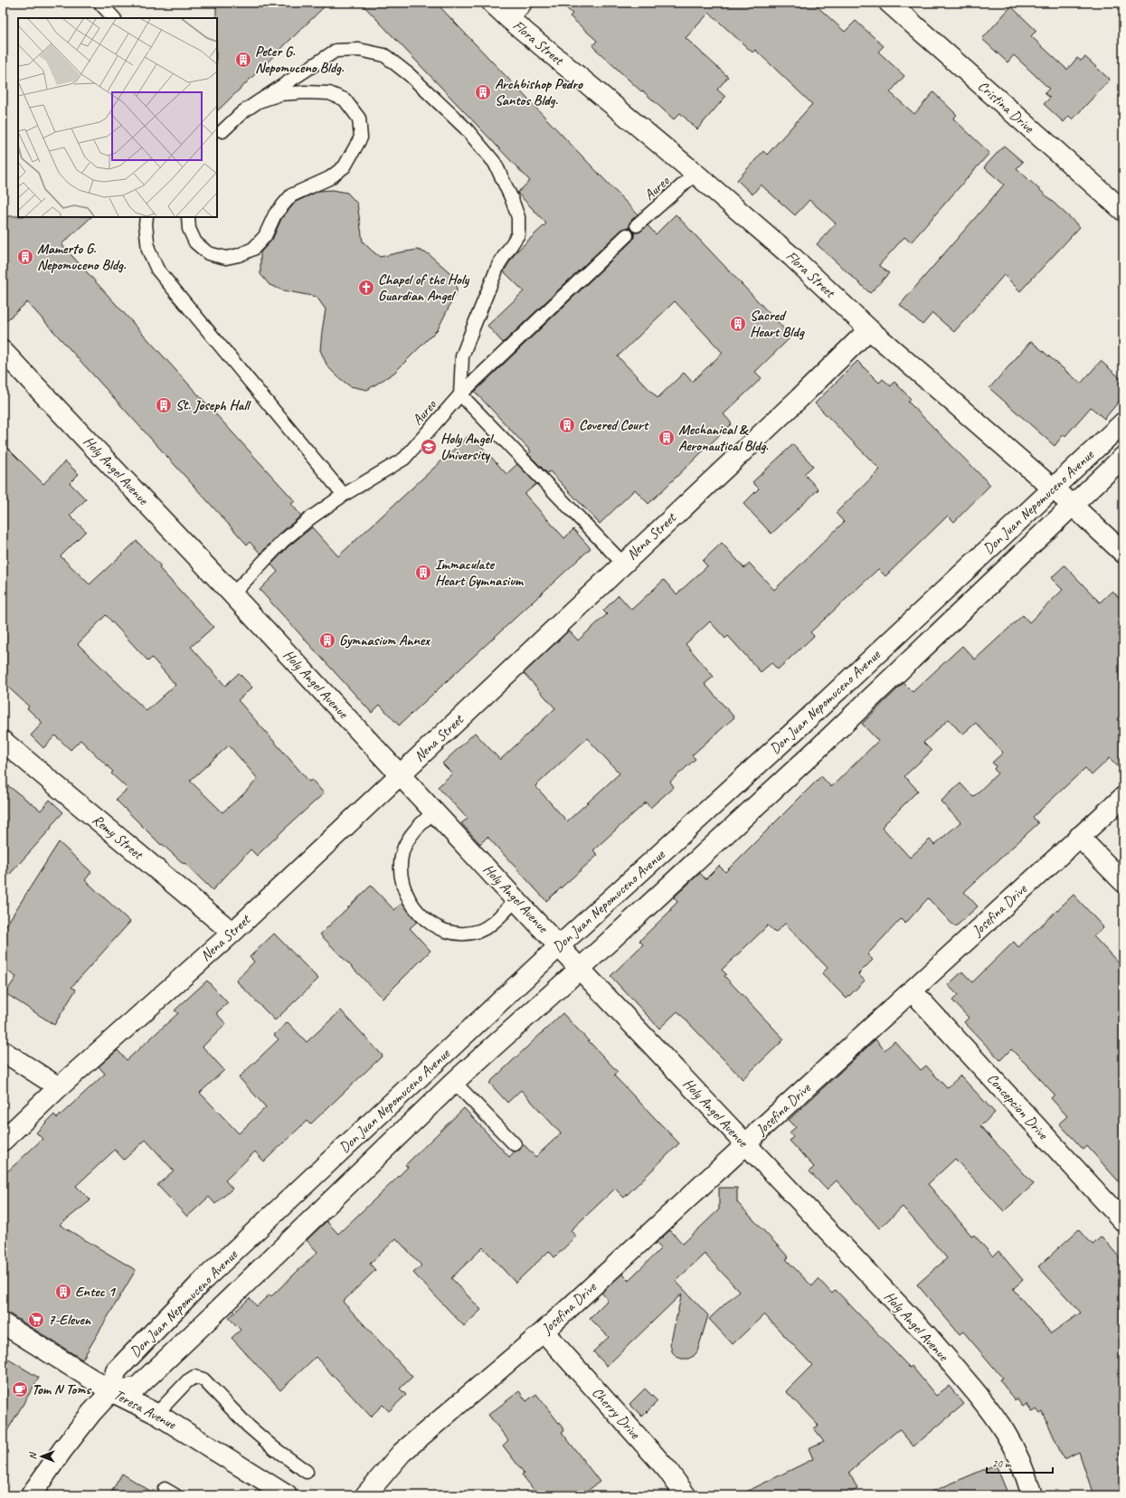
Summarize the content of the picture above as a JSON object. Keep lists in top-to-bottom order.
{
  "streets": {
    "street": [
      "Flora Street",
      "Cristina Drive",
      "Holy Angel Avenue",
      "Don Juan Nepomuceno Avenue",
      "Nena Street",
      "Remy Street",
      "Josefina Drive",
      "Concepcion Drive",
      "Teresa Avenue",
      "Cherry Drive"
    ],
    "lane": ["Aureo"]
  },
  "crossings": [
    ["Flora Street", "Aureo"],
    ["Flora Street", "Don Juan Nepomuceno Avenue"],
    ["Flora Street", "Nena Street"],
    ["Aureo", "Holy Angel Avenue"],
    ["Holy Angel Avenue", "Don Juan Nepomuceno Avenue"],
    ["Holy Angel Avenue", "Nena Street"],
    ["Holy Angel Avenue", "Josefina Drive"],
    ["Don Juan Nepomuceno Avenue", "Teresa Avenue"],
    ["Nena Street", "Remy Street"],
    ["Josefina Drive", "Concepcion Drive"],
    ["Josefina Drive", "Cherry Drive"]
  ],
  "places": {
    "building": [
      "Peter G. Nepomuceno Bldg.",
      "Archbishop Pedro Santos Bldg.",
      "Mamerto G. Nepomuceno Bldg.",
      "Sacred Heart Bldg",
      "St. Joseph Hall",
      "Covered Court",
      "Mechanical & Aeronautical Bldg.",
      "Immaculate Heart Gymnasium",
      "Gymnasium Annex",
      "Entec 1"
    ],
    "church": ["Chapel of the Holy Guardian Angel"],
    "school or university": ["Holy Angel University"],
    "supermarket": ["7-Eleven"],
    "cafe": ["Tom N Toms"]
  },
  "scale_bar": "20 m",
  "north": "left"
}
